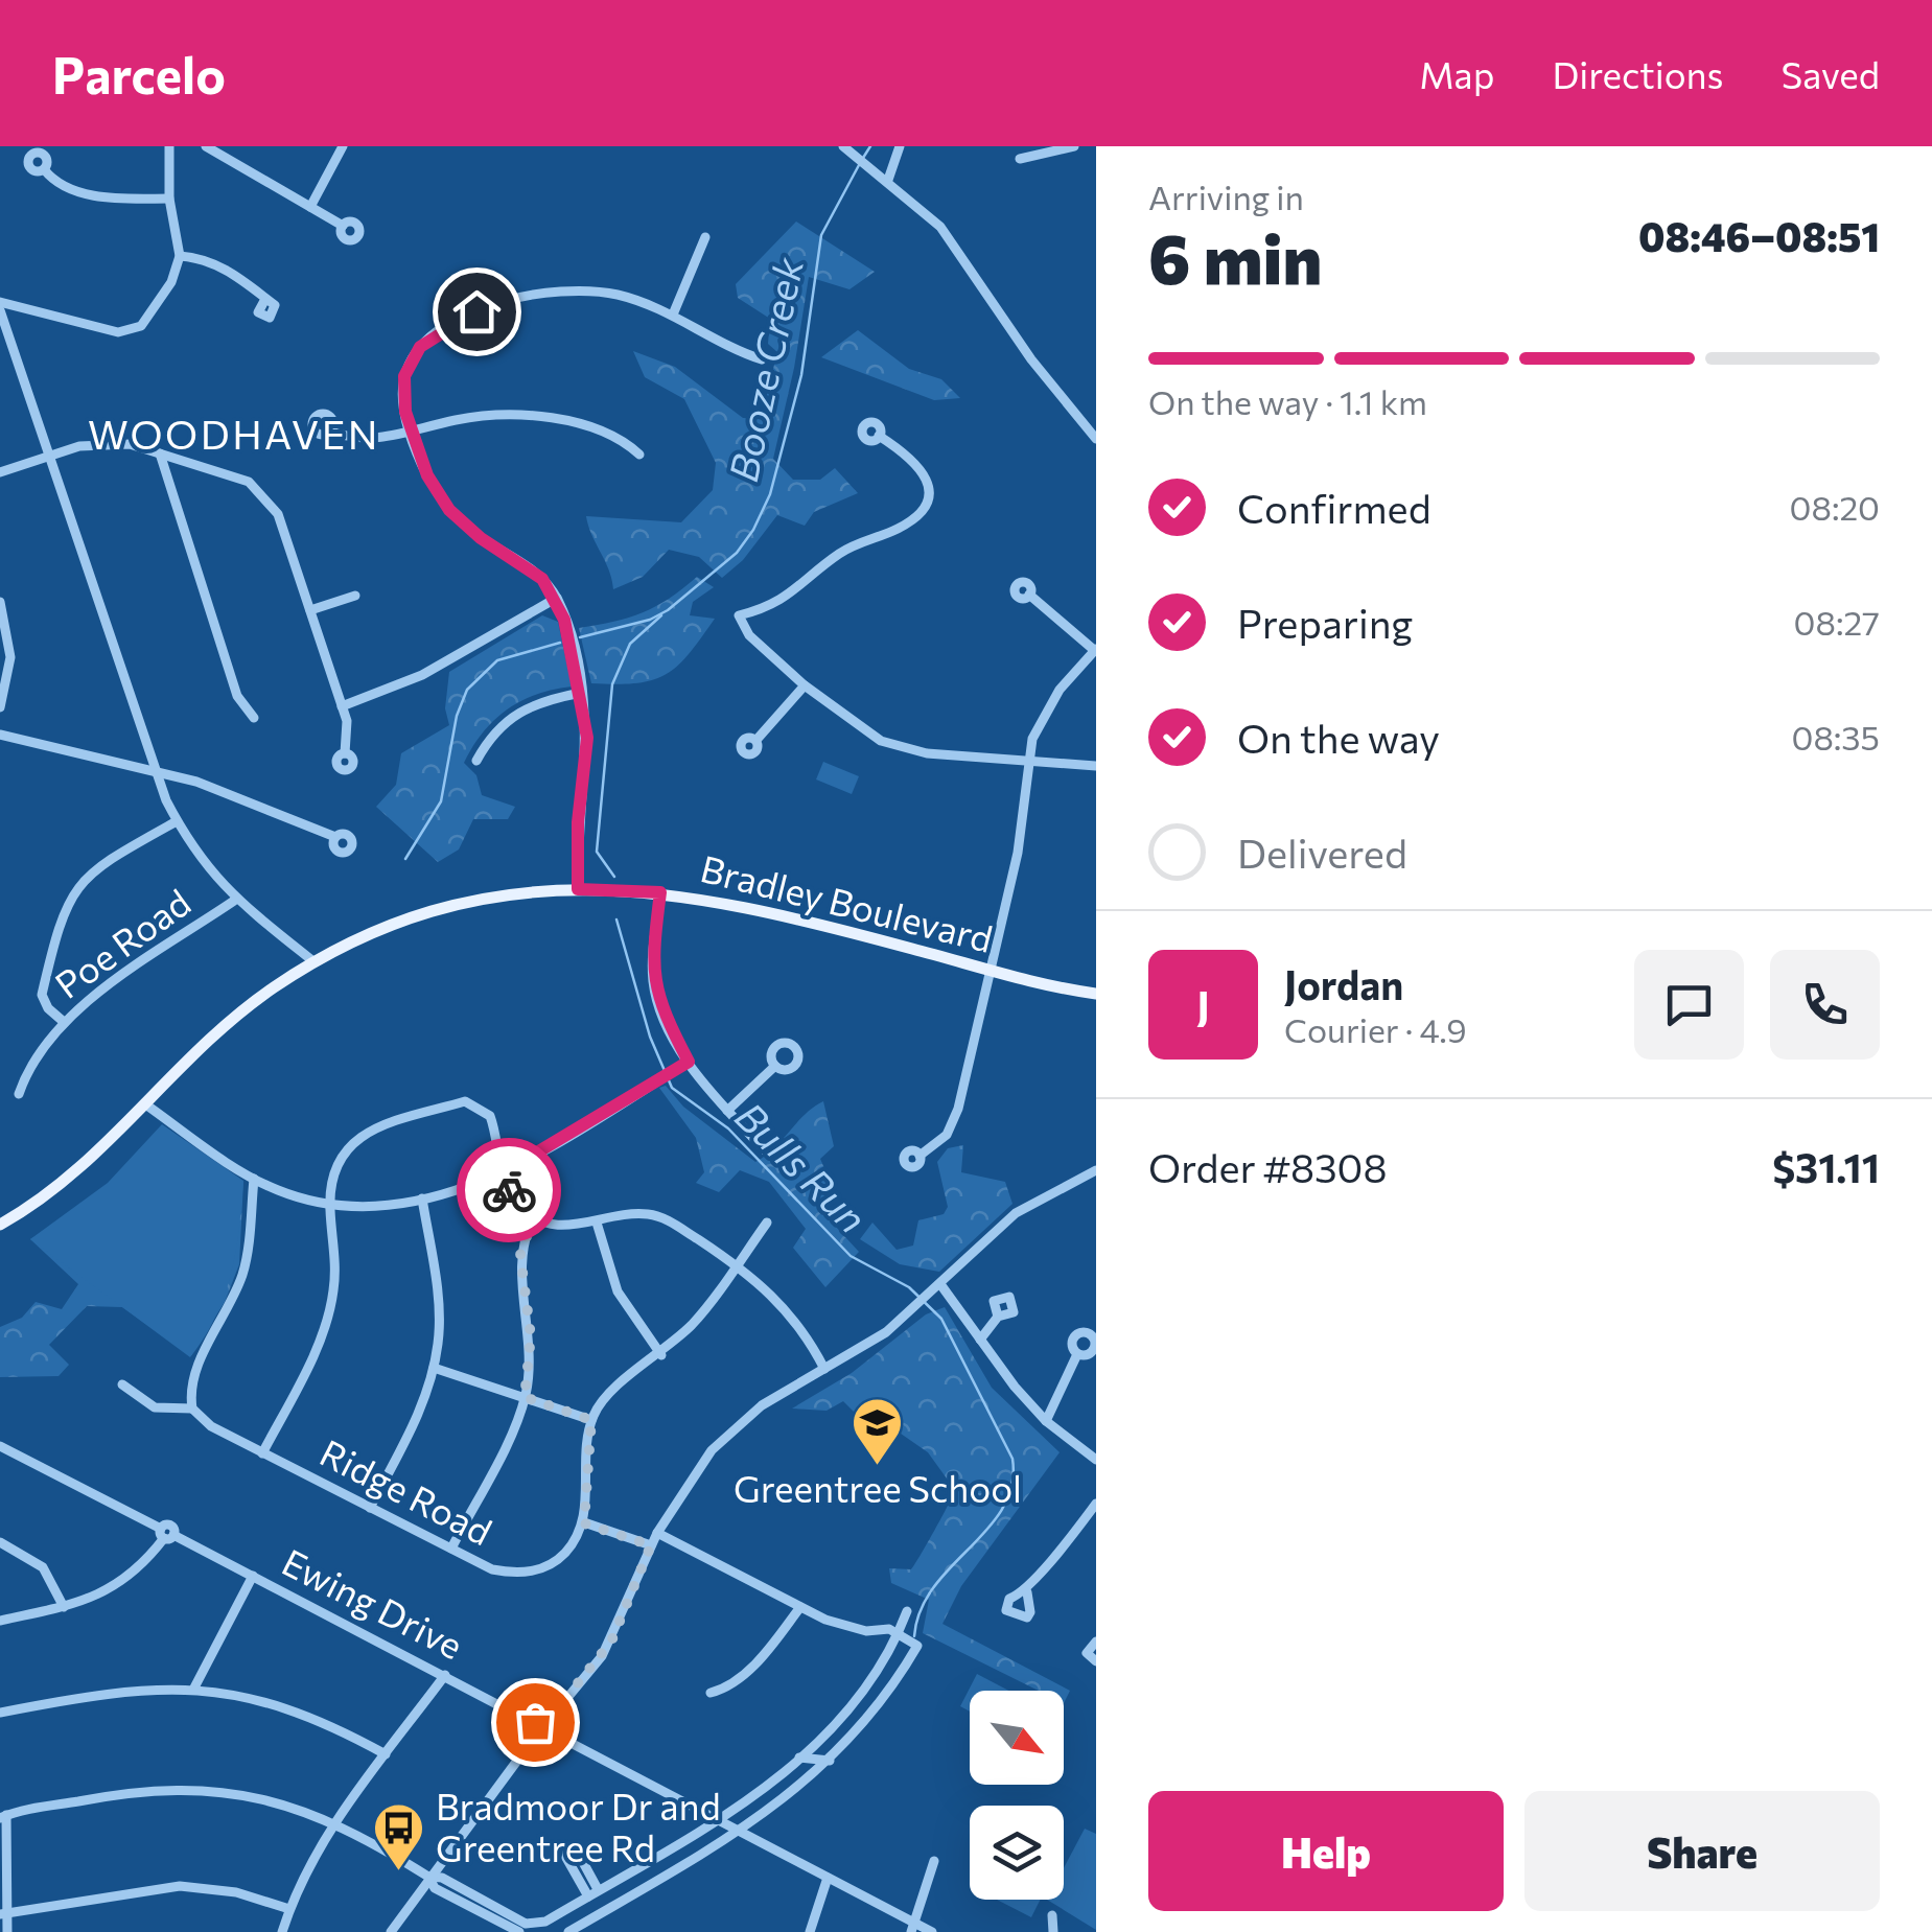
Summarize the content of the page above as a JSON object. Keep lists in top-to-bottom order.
{
  "streets": {
    "main road": ["Bradley Boulevard"],
    "street": ["Poe Road", "Ridge Road", "Ewing Drive"]
  },
  "districts": ["WOODHAVEN"],
  "water": ["Booze Creek", "Bulls Run"],
  "places": {
    "school or university": ["Greentree School"],
    "bus stop": ["Bradmoor Dr and Greentree Rd"]
  },
  "north": "bottom right",
  "page": {
    "header": "Parcelo",
    "nav": ["Map", "Directions", "Saved"],
    "heading": ["6 min", "Arriving in", "08:46–08:51"],
    "panel": [
      "Jordan",
      "Courier · 4.9",
      "Order #8308",
      "$31.11"
    ],
    "bar": "On the way · 1.1 km",
    "list": [
      ["Confirmed", "08:20"],
      ["Preparing", "08:27"],
      ["On the way", "08:35"],
      "Delivered"
    ],
    "round": "J",
    "buttons": ["Help", "Share"]
  }
}
